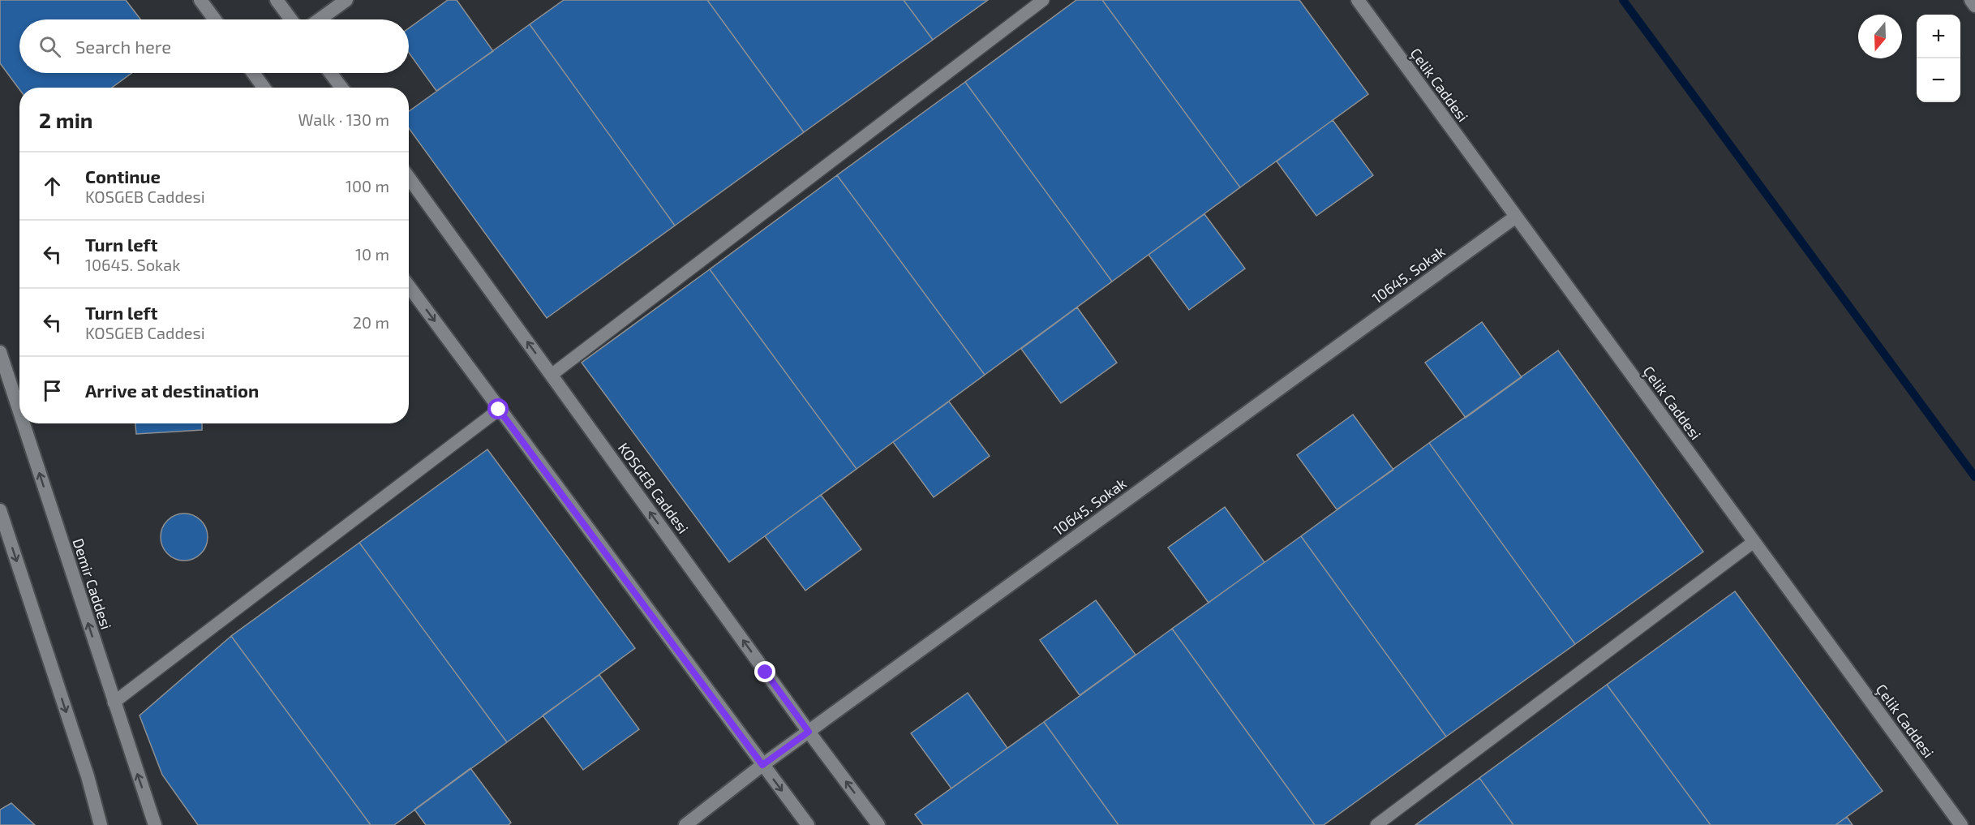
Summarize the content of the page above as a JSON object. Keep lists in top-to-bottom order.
{
  "streets": {
    "street": [
      "Çelik Caddesi",
      "10645. Sokak",
      "KOSGEB Caddesi",
      "Demir Caddesi"
    ]
  },
  "crossings": [
    ["Çelik Caddesi", "10645. Sokak"],
    ["10645. Sokak", "KOSGEB Caddesi"]
  ],
  "north": "bottom",
  "page": {
    "map_buttons": ["+", "−"],
    "search": "Search here",
    "heading": ["2 min", "Walk · 130 m"],
    "list": [
      ["Continue", "KOSGEB Caddesi", "100 m"],
      ["Turn left", "10645. Sokak", "10 m"],
      ["Turn left", "KOSGEB Caddesi", "20 m"],
      "Arrive at destination"
    ]
  }
}
